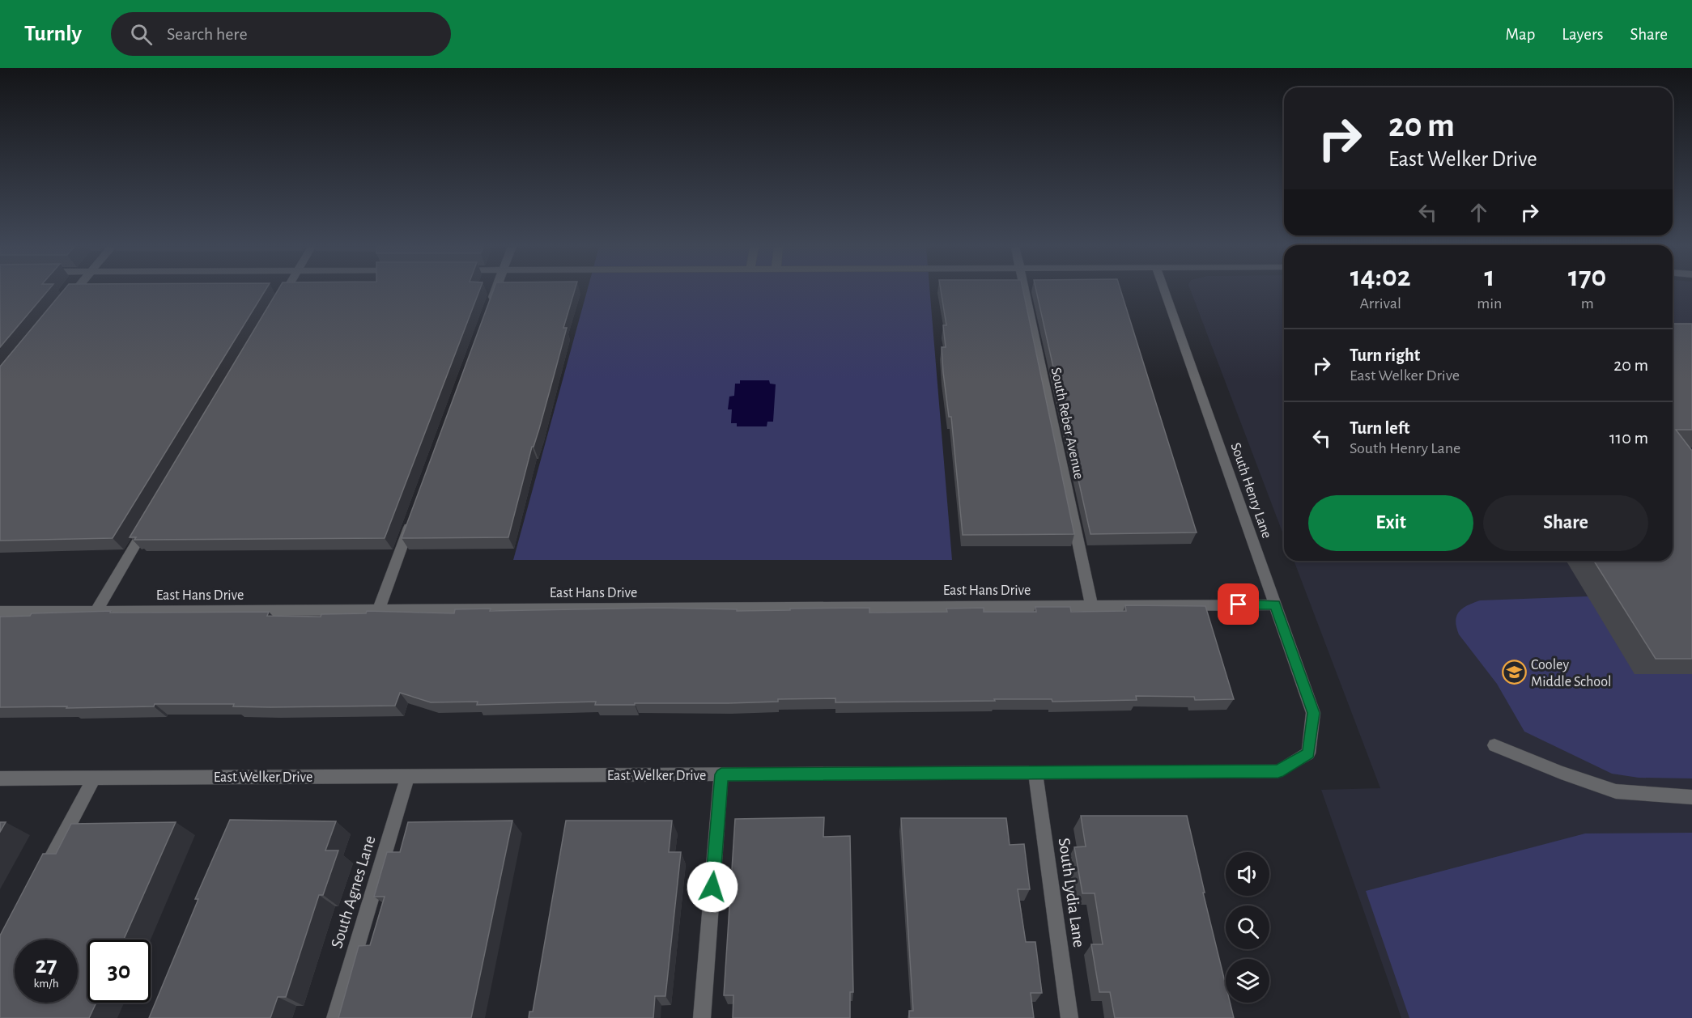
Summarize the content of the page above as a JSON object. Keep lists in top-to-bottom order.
{
  "streets": {
    "street": [
      "South Reber Avenue",
      "South Henry Lane",
      "East Hans Drive",
      "East Welker Drive",
      "South Agnes Lane",
      "South Lydia Lane"
    ]
  },
  "crossings": [
    ["South Reber Avenue", "East Hans Drive"],
    ["South Henry Lane", "East Hans Drive"],
    ["South Henry Lane", "East Welker Drive"],
    ["East Welker Drive", "South Agnes Lane"],
    ["East Welker Drive", "South Lydia Lane"]
  ],
  "places": {
    "school or university": ["Cooley Middle School"]
  },
  "page": {
    "header": "Turnly",
    "search": "Search here",
    "nav": ["Map", "Layers", "Share"],
    "turn": ["20 m", "East Welker Drive"],
    "eta": [
      "14:02",
      "Arrival",
      "1",
      "min",
      "170",
      "m"
    ],
    "list": [
      {
        "name": "Turn right",
        "note": "East Welker Drive",
        "value": "20 m"
      },
      {
        "name": "Turn left",
        "note": "South Henry Lane",
        "value": "110 m"
      }
    ],
    "buttons": ["Exit", "Share"],
    "speed": "27 km/h",
    "limit": "30"
  }
}
